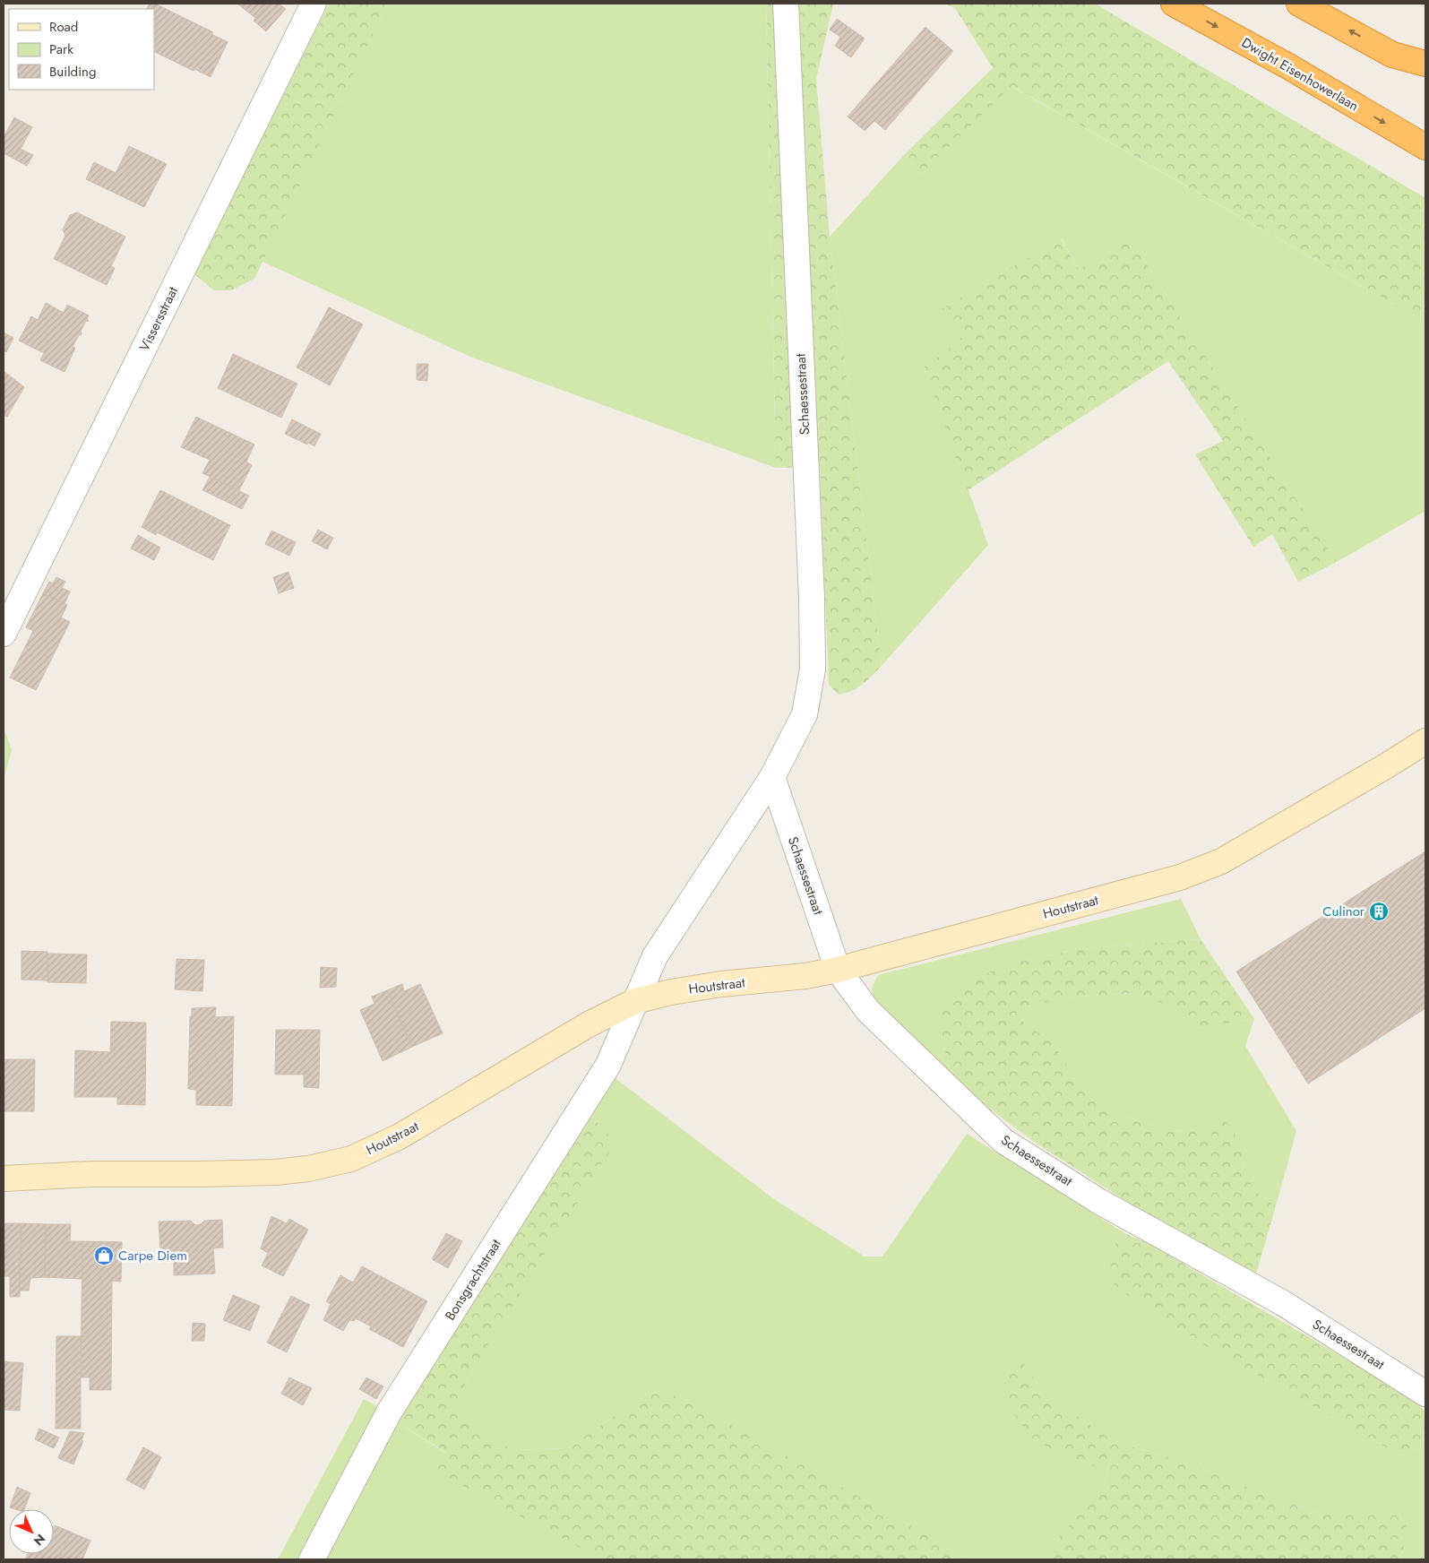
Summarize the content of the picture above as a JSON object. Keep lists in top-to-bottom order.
{
  "streets": {
    "highway": ["Dwight Eisenhowerlaan"],
    "street": [
      "Vissersstraat",
      "Schaessestraat",
      "Houtstraat",
      "Bonsgrachtstraat"
    ]
  },
  "crossings": [
    ["Schaessestraat", "Houtstraat"],
    ["Schaessestraat", "Bonsgrachtstraat"],
    ["Houtstraat", "Bonsgrachtstraat"]
  ],
  "places": {
    "building": ["Culinor"],
    "shop": ["Carpe Diem"]
  },
  "legend": ["Road", "Park", "Building"],
  "north": "bottom right"
}
